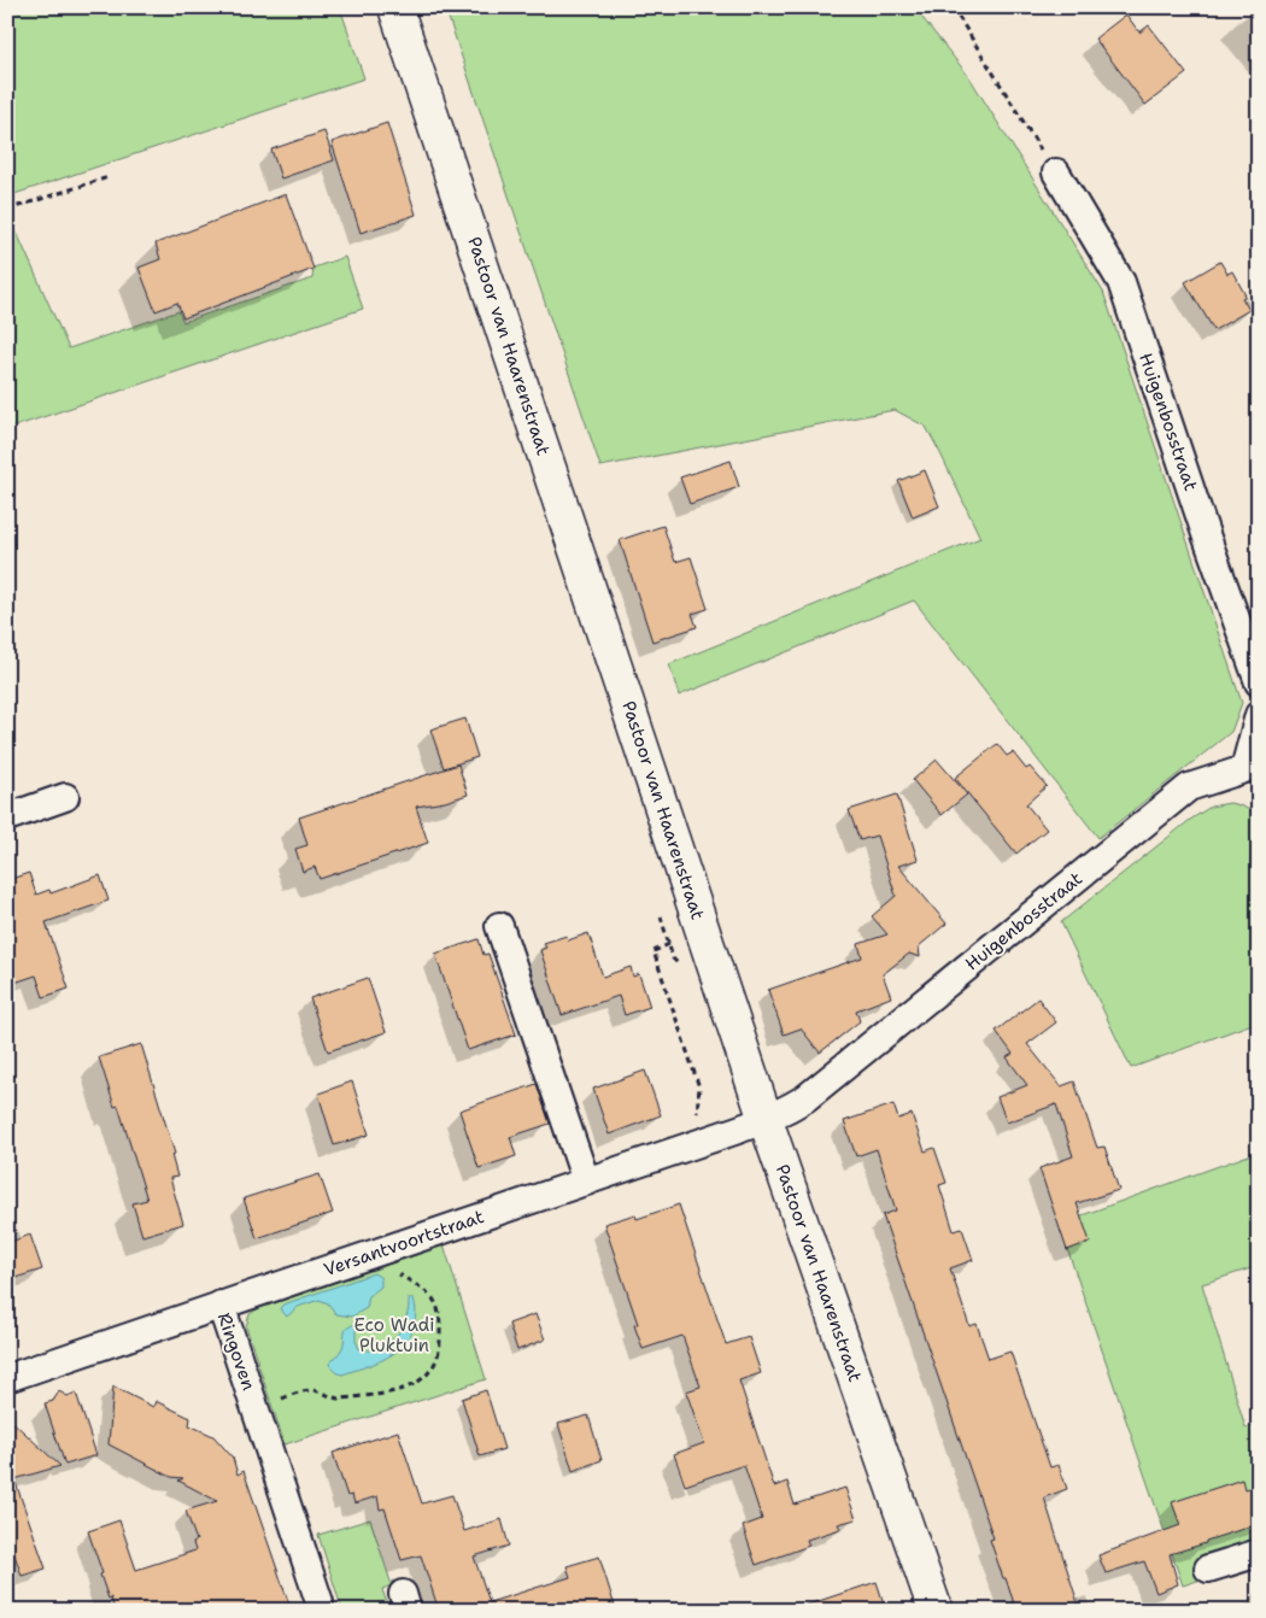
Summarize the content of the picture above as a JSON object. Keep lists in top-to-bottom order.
{
  "streets": {
    "street": [
      "Pastoor van Haarenstraat",
      "Huigenbosstraat",
      "Versantvoortstraat",
      "Ringoven"
    ]
  },
  "crossings": [
    ["Pastoor van Haarenstraat", "Huigenbosstraat"],
    ["Pastoor van Haarenstraat", "Versantvoortstraat"],
    ["Huigenbosstraat", "Versantvoortstraat"],
    ["Versantvoortstraat", "Ringoven"]
  ],
  "parks": ["Eco Wadi Pluktuin"]
}
